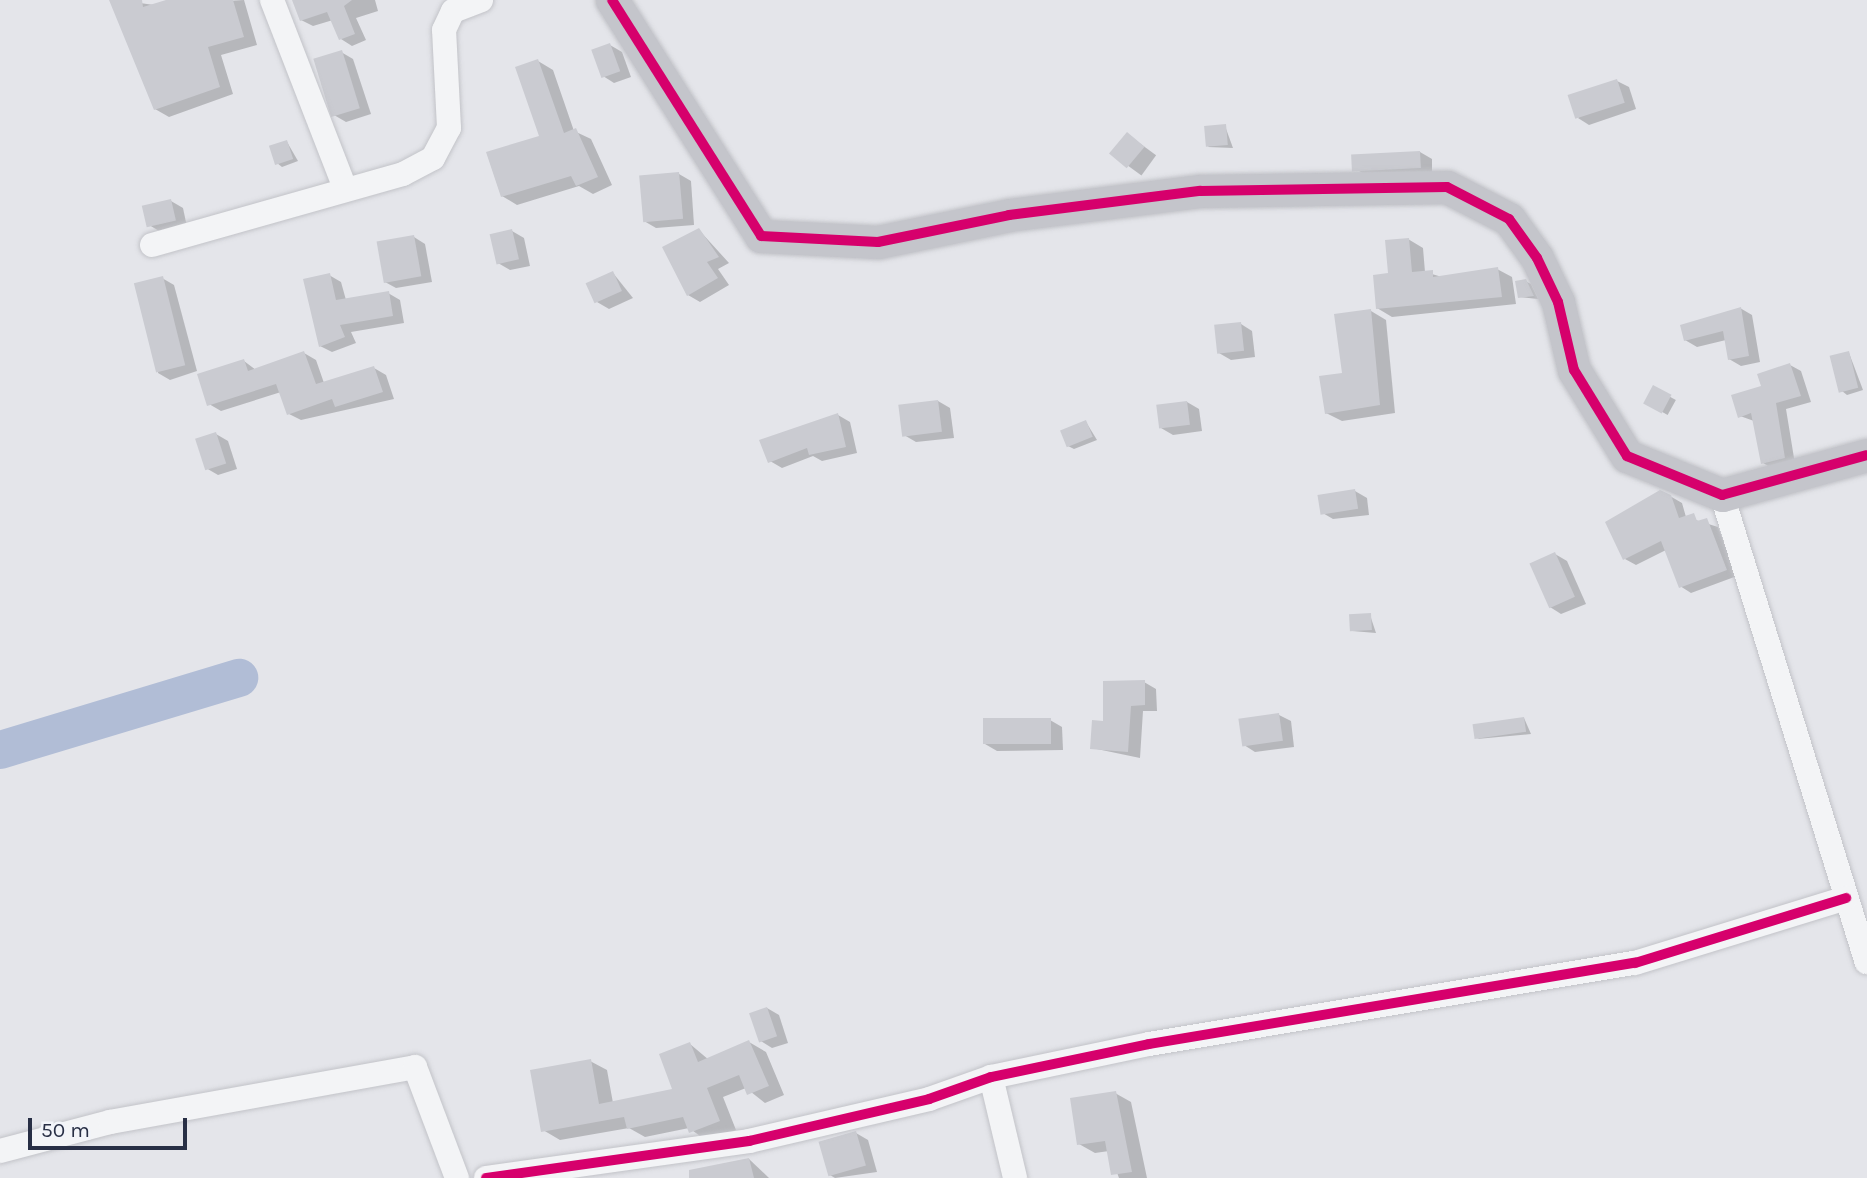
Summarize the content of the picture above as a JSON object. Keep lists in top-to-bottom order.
{
  "scale_bar": "50 m"
}
